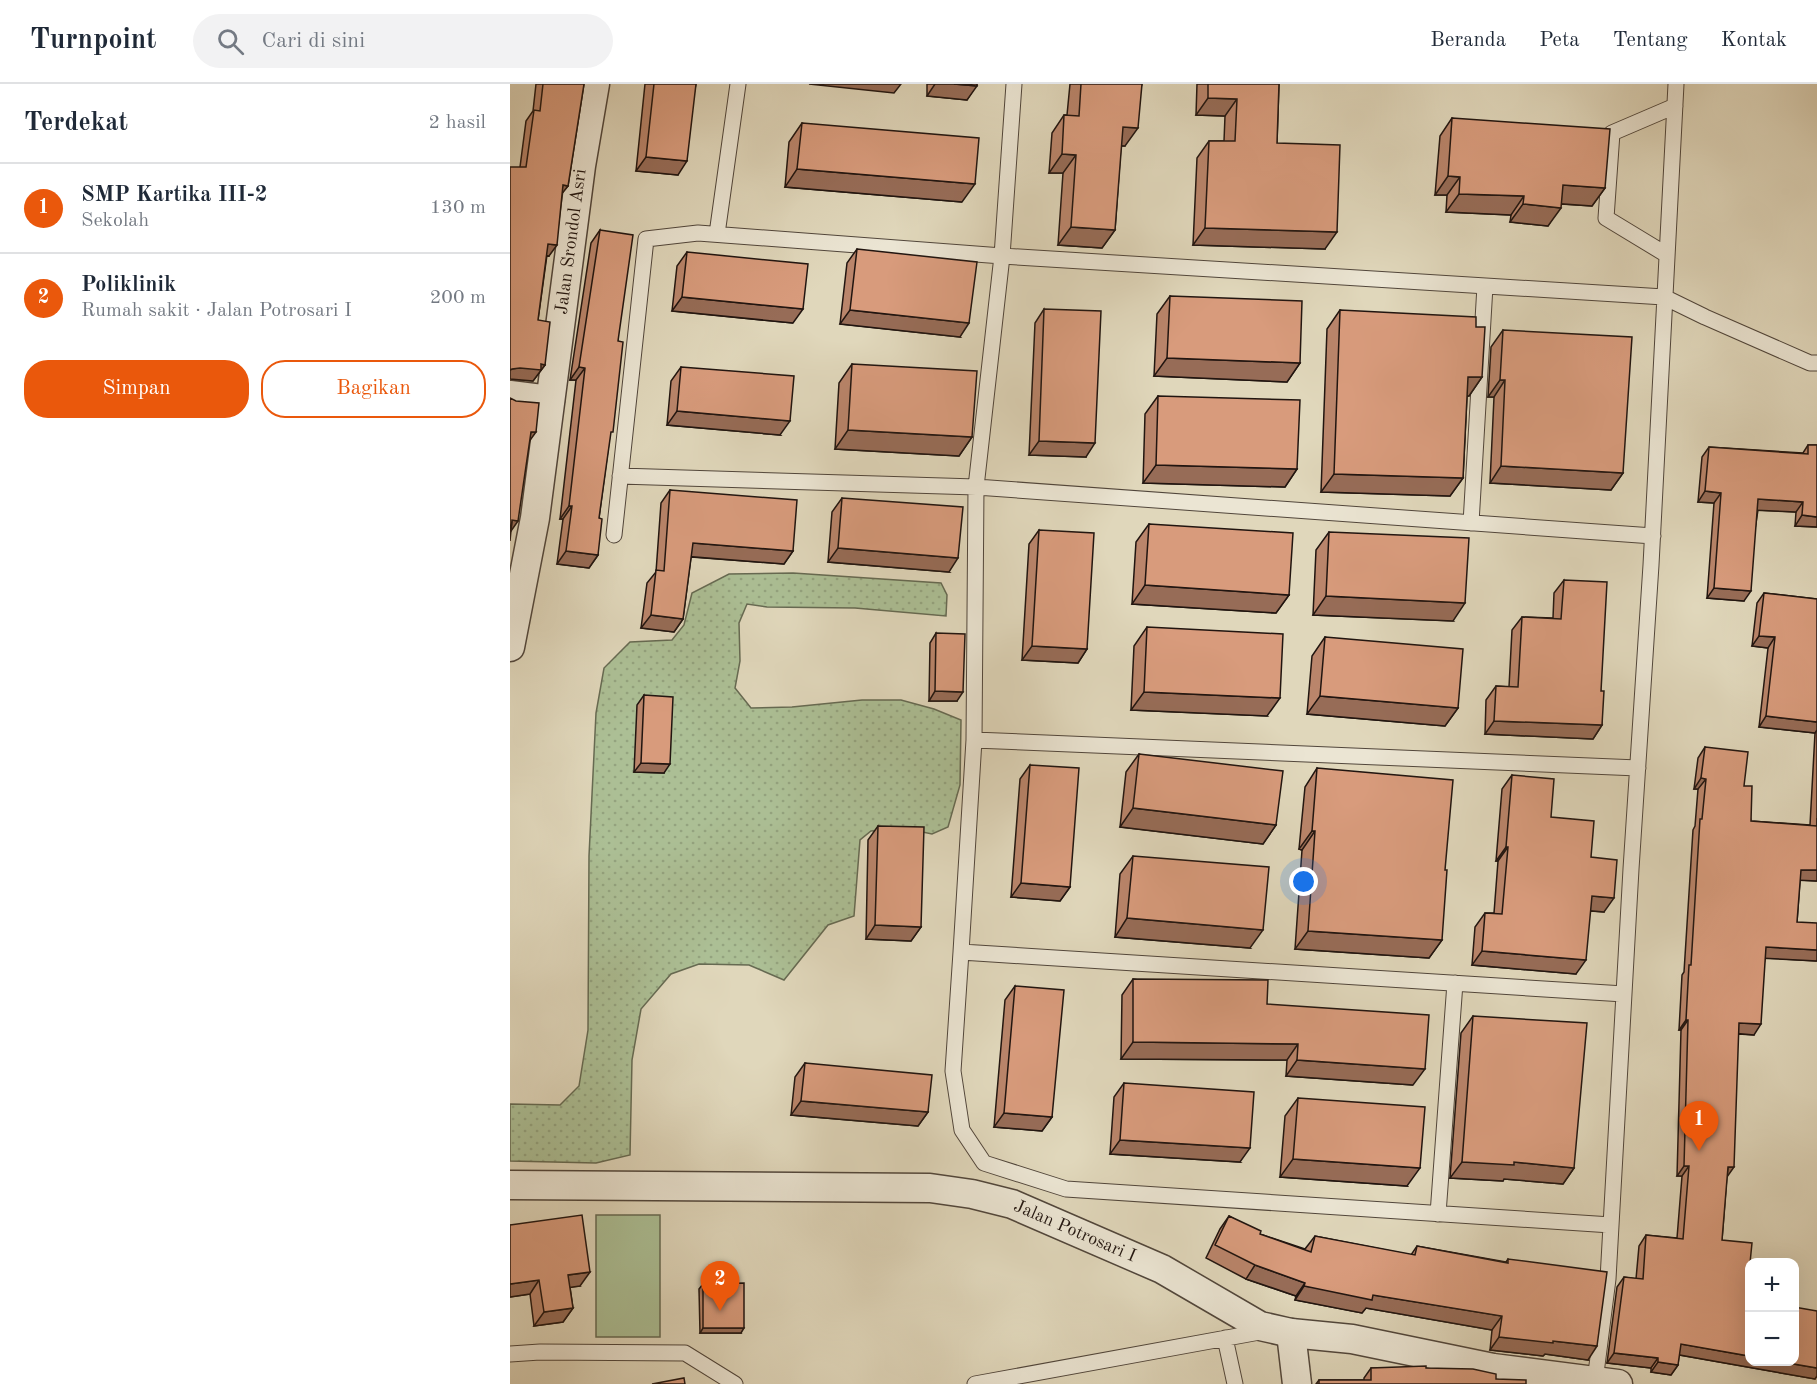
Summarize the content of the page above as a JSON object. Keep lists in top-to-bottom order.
{
  "streets": {
    "street": ["Jalan Srondol Asri", "Jalan Potrosari I"]
  },
  "page": {
    "header": "Turnpoint",
    "search": "Cari di sini",
    "nav": [
      "Beranda",
      "Peta",
      "Tentang",
      "Kontak"
    ],
    "heading": ["Terdekat", "2 hasil"],
    "list": [
      {
        "mark": "1",
        "name": "SMP Kartika III-2",
        "note": "Sekolah",
        "value": "130 m"
      },
      {
        "mark": "2",
        "name": "Poliklinik",
        "note": "Rumah sakit · Jalan Potrosari I",
        "value": "200 m"
      }
    ],
    "buttons": ["Simpan", "Bagikan"],
    "pins": ["1", "2"],
    "map_buttons": ["+", "−"]
  }
}
